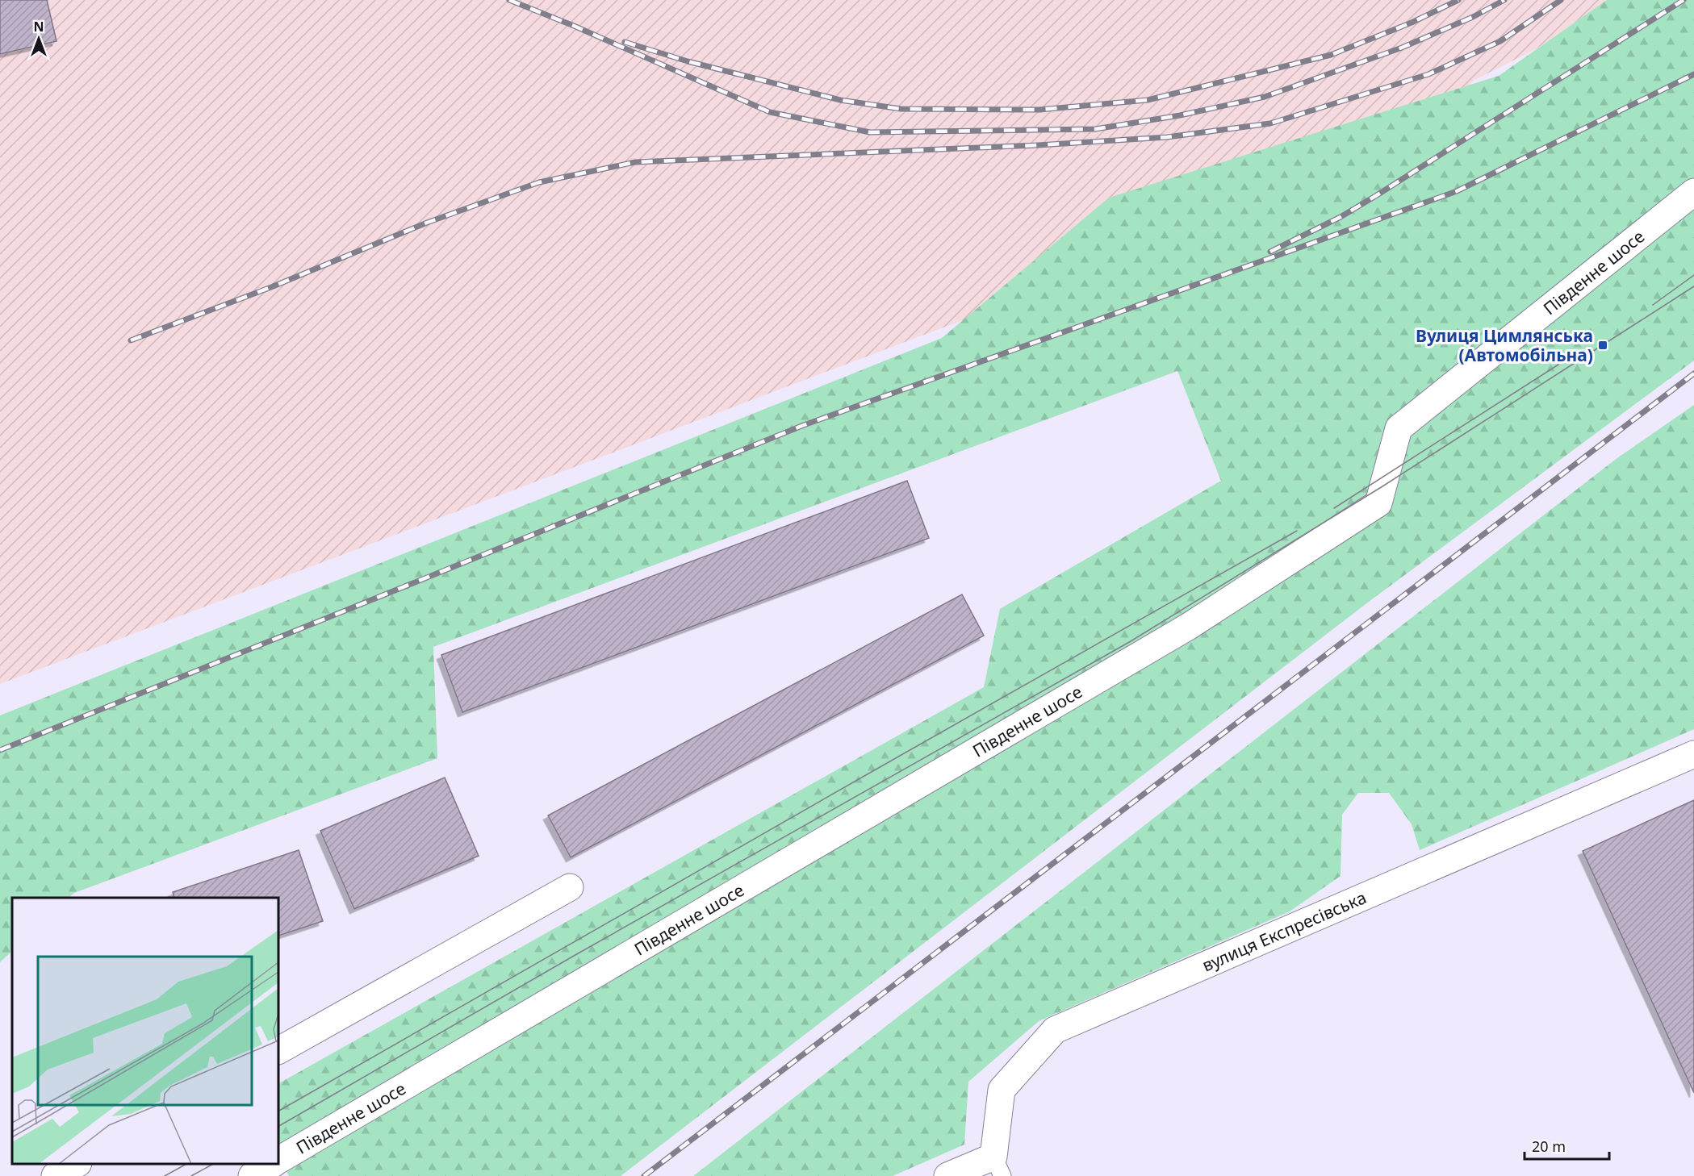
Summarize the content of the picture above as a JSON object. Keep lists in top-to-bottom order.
{
  "streets": {
    "street": ["Південне шосе", "вулиця Експресівська"]
  },
  "places": {
    "transit": ["Вулиця Цимлянська (Автомобільна)"]
  },
  "scale_bar": "20 m",
  "north": "top"
}
